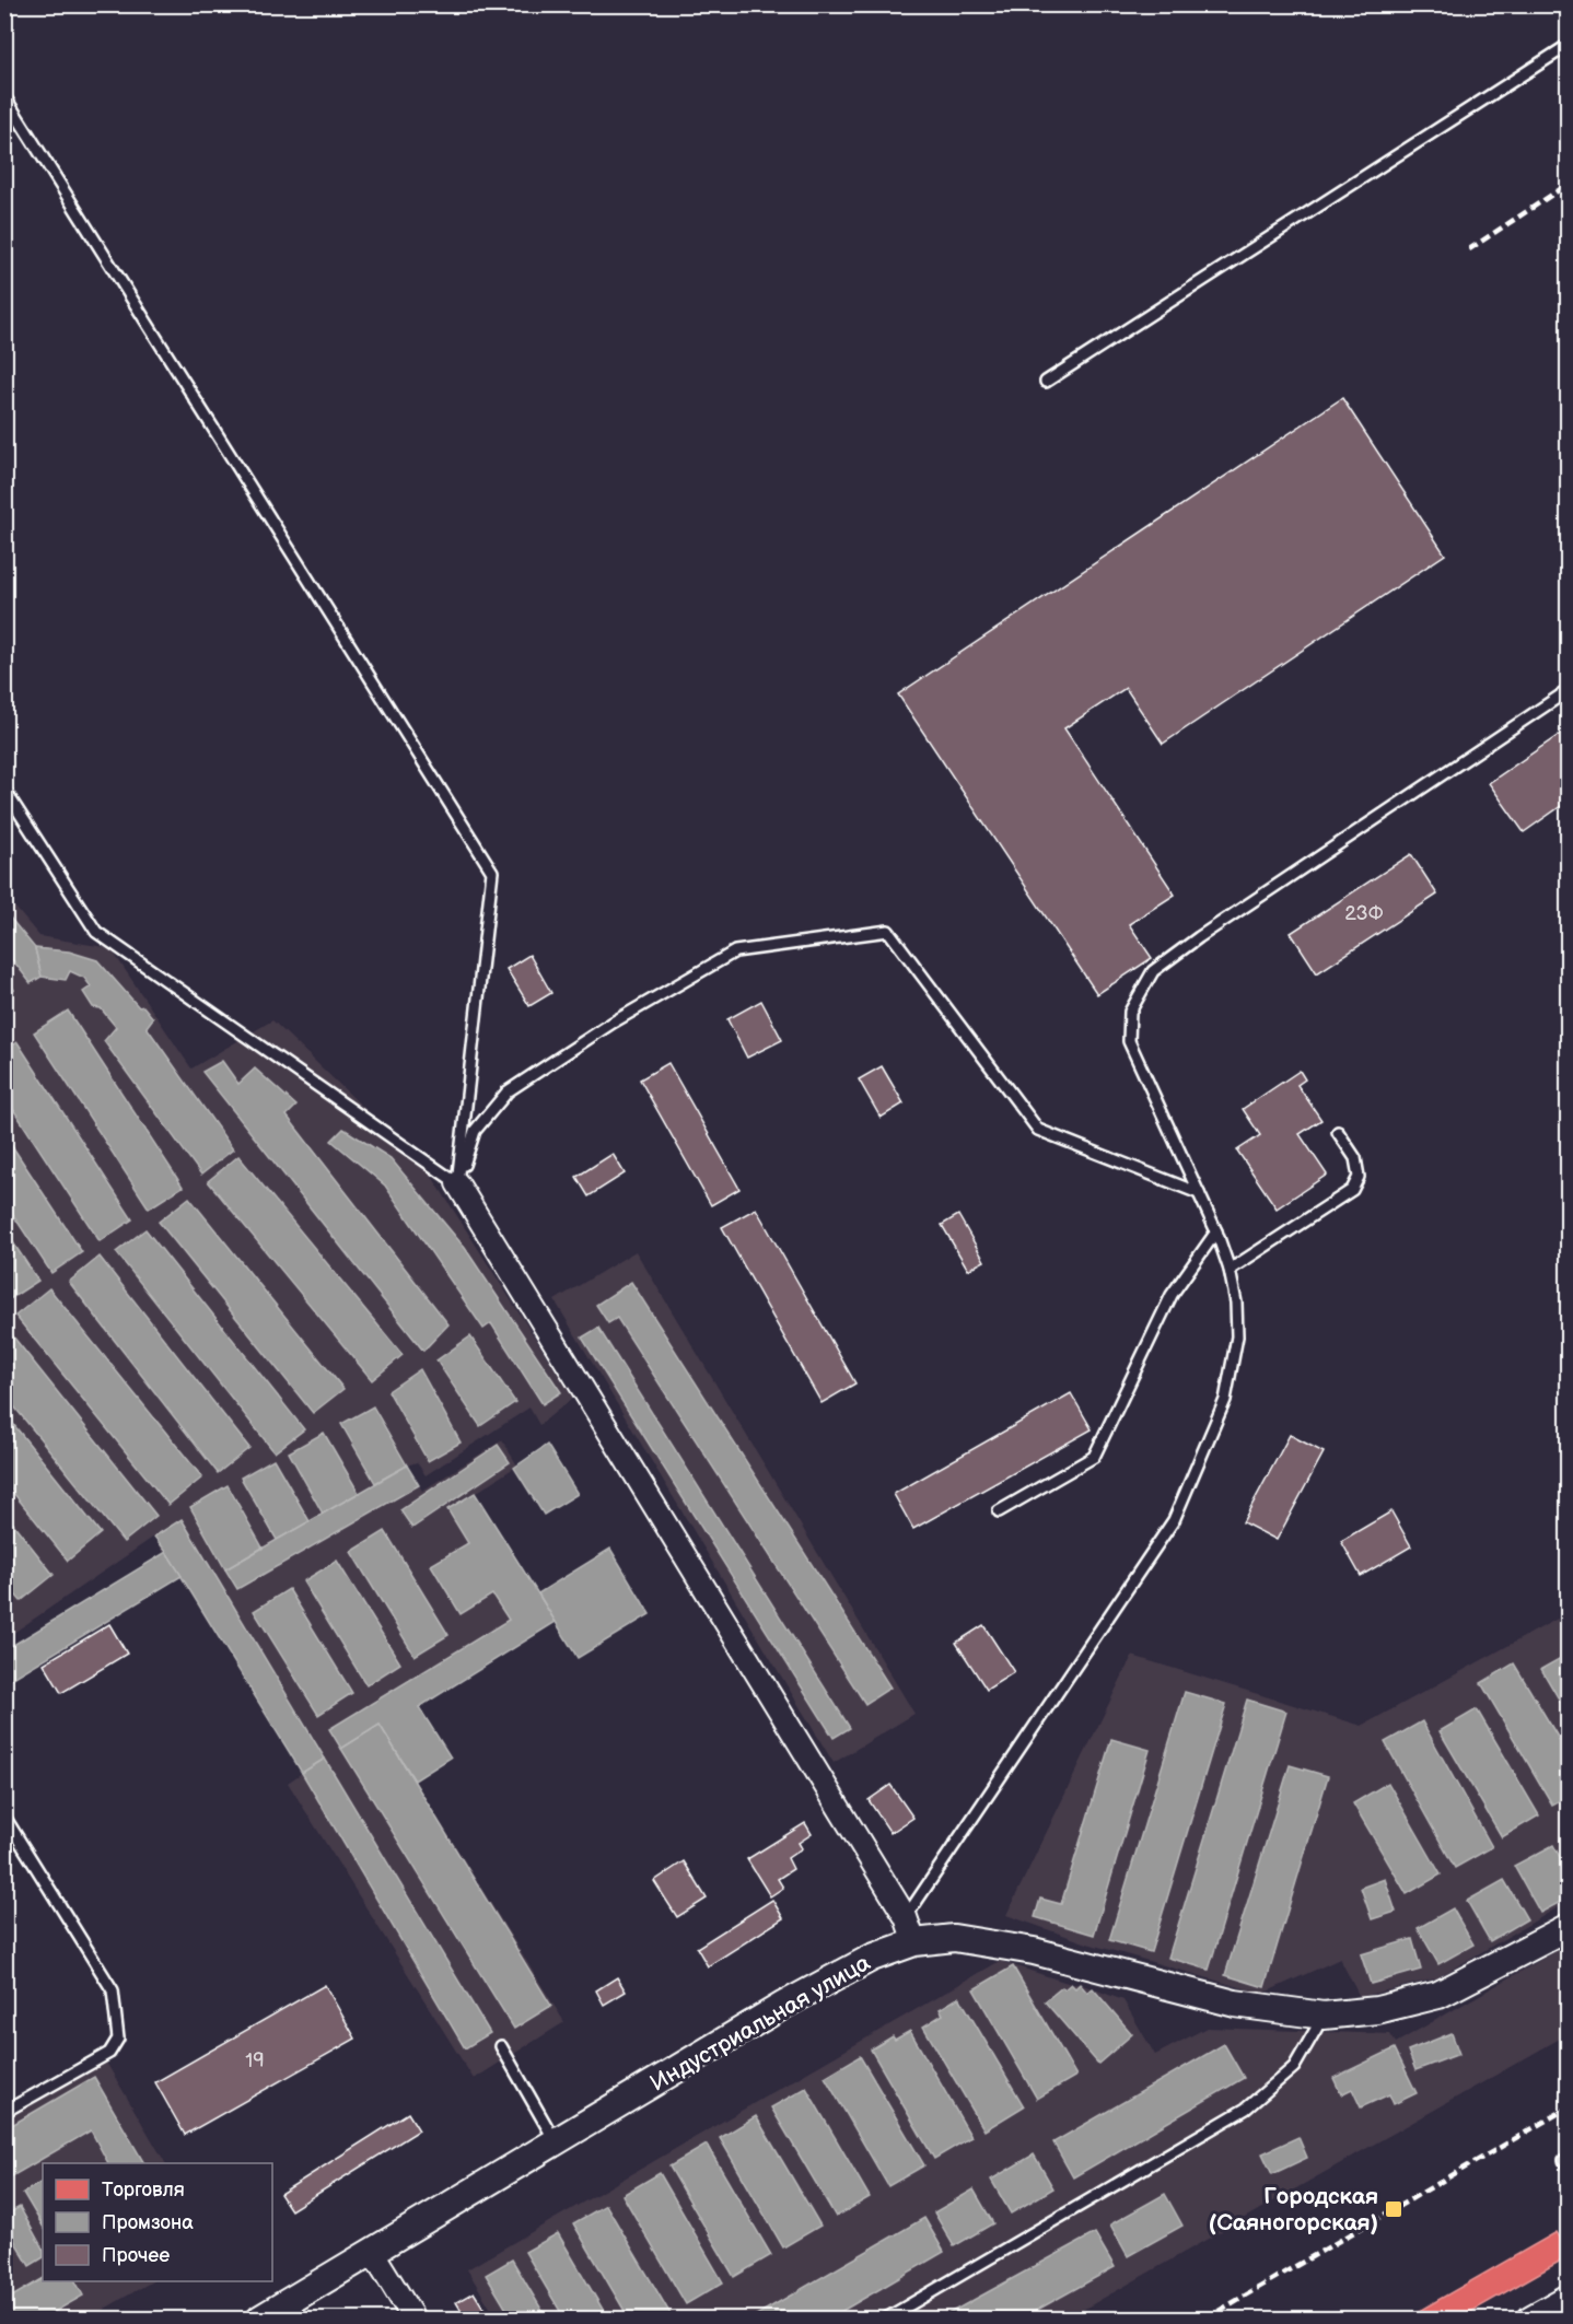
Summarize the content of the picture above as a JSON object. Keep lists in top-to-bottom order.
{
  "streets": {
    "street": ["Индустриальная улица"]
  },
  "places": {
    "transit": ["Городская (Саяногорская)"]
  },
  "house_numbers": ["23Ф", "19"],
  "legend": ["Торговля", "Промзона", "Прочее"]
}
